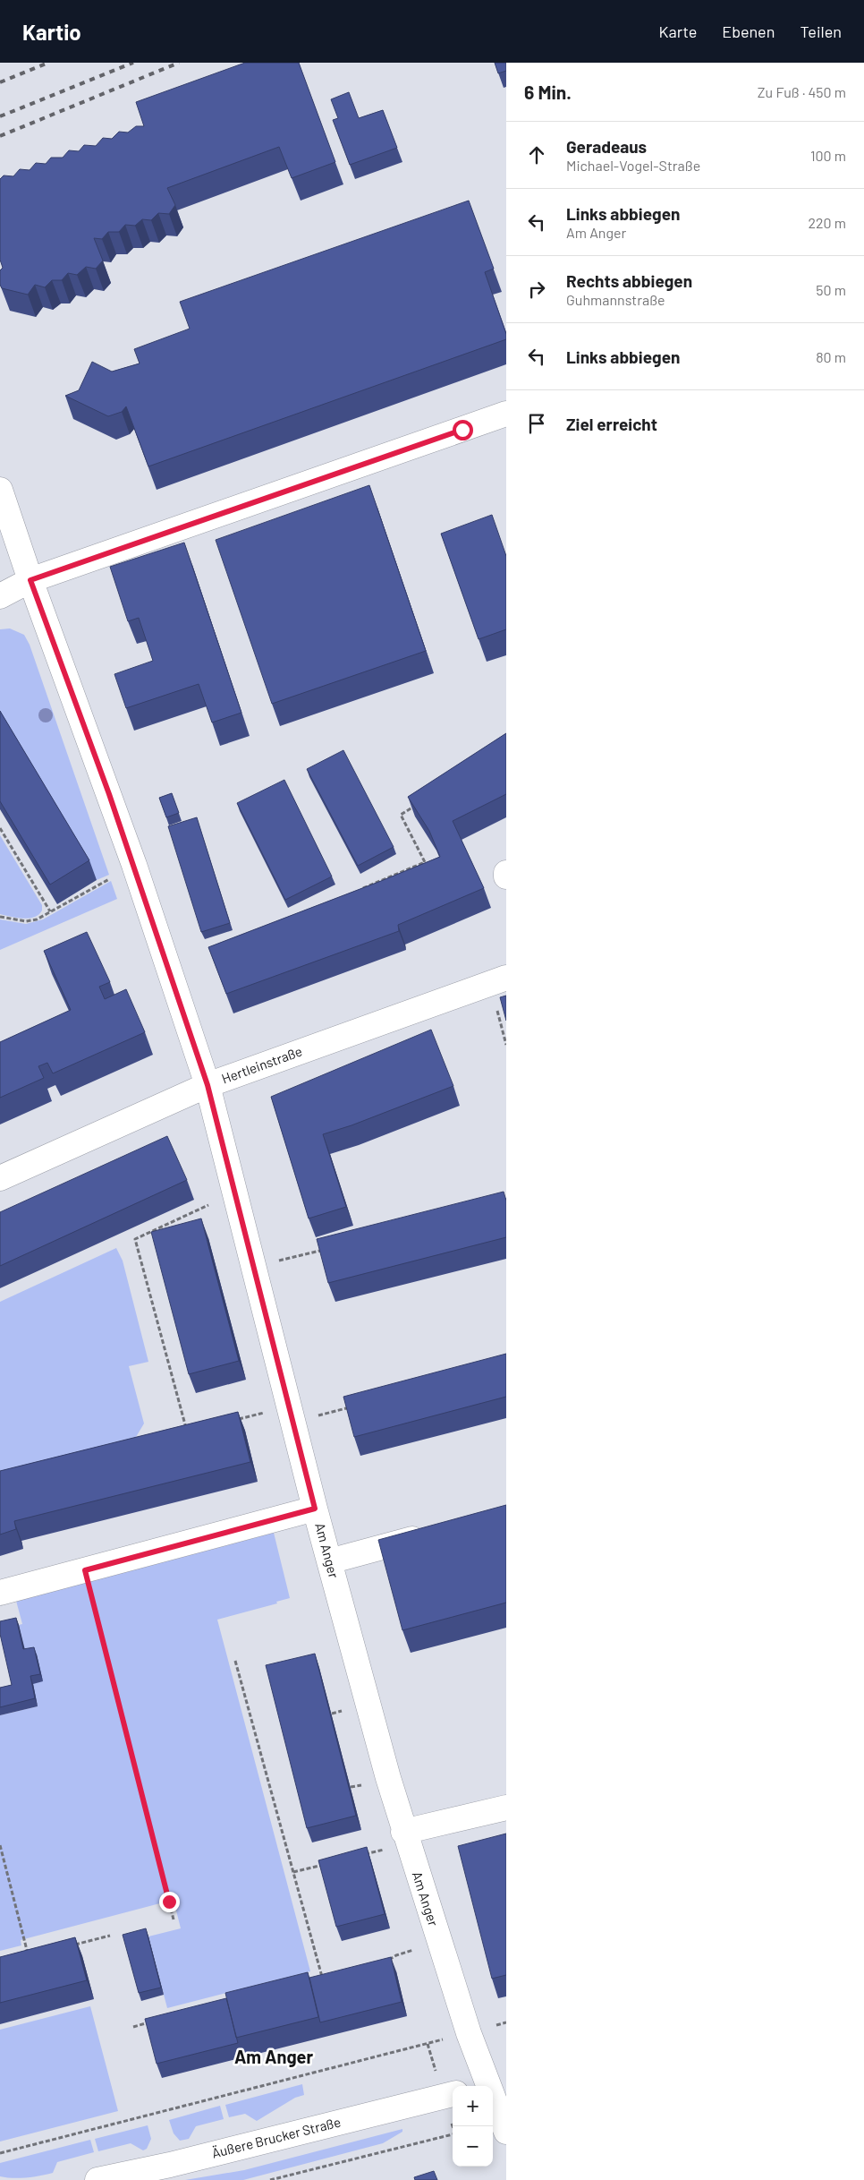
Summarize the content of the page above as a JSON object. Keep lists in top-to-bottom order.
{
  "streets": {
    "street": ["Hertleinstraße", "Am Anger", "Äußere Brucker Straße"]
  },
  "crossings": [
    ["Hertleinstraße", "Am Anger"]
  ],
  "districts": ["Am Anger"],
  "page": {
    "header": "Kartio",
    "nav": ["Karte", "Ebenen", "Teilen"],
    "heading": ["6 Min.", "Zu Fuß · 450 m"],
    "list": [
      ["Geradeaus", "Michael-Vogel-Straße", "100 m"],
      ["Links abbiegen", "Am Anger", "220 m"],
      ["Rechts abbiegen", "Guhmannstraße", "50 m"],
      ["Links abbiegen", "80 m"],
      "Ziel erreicht"
    ],
    "map_buttons": ["+", "−"]
  }
}
